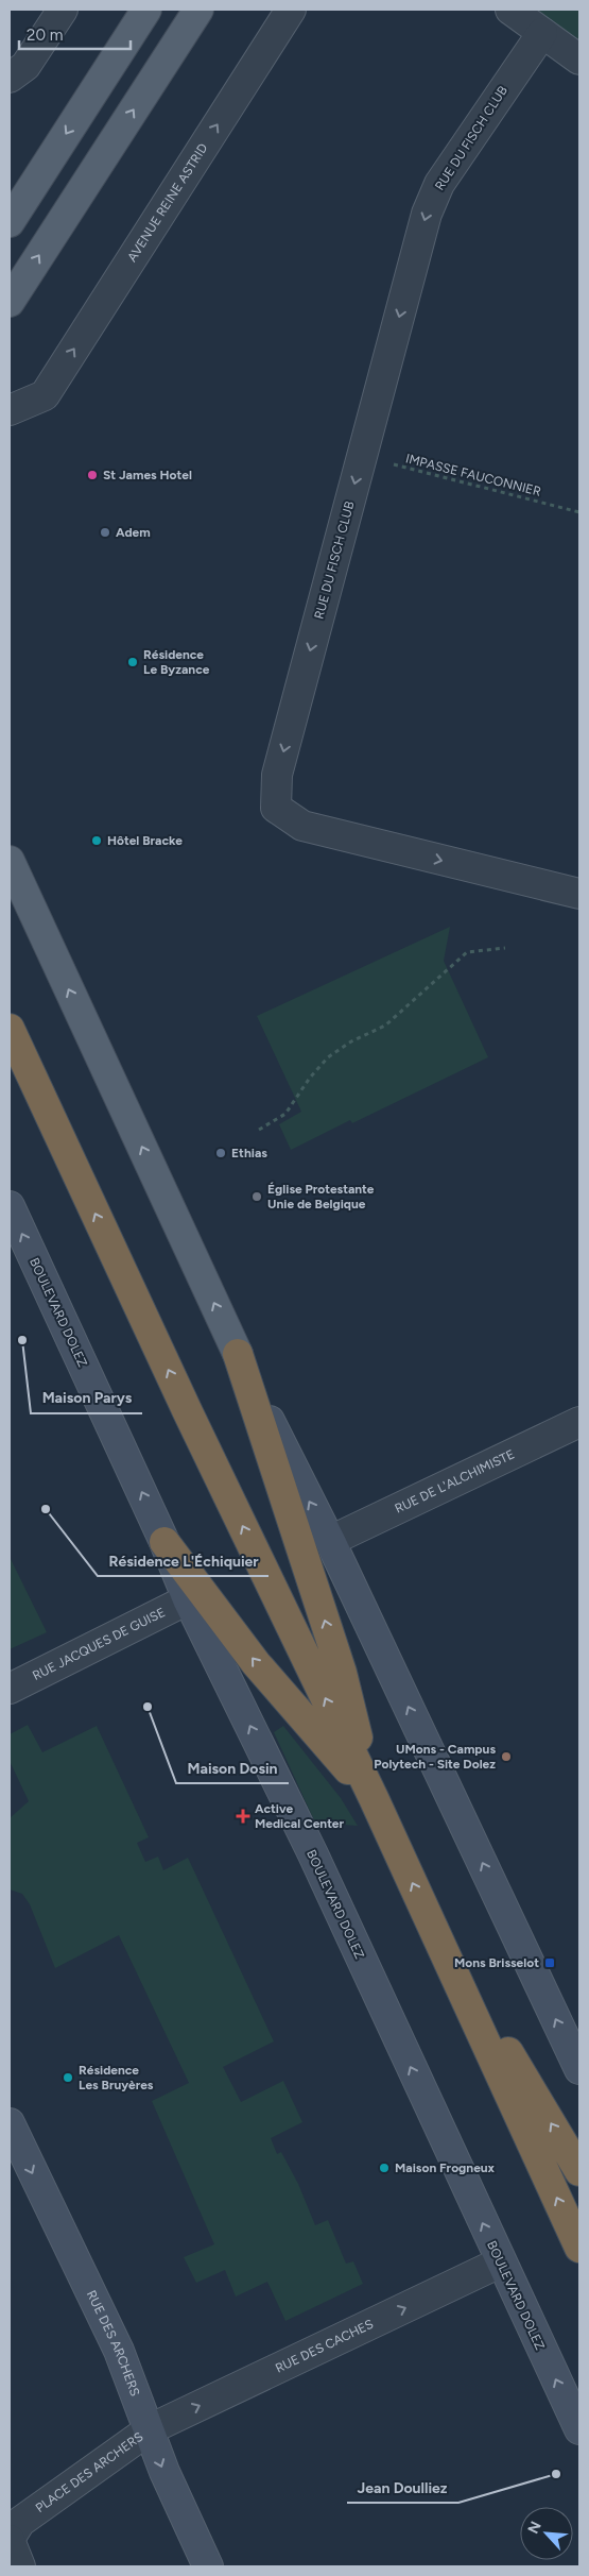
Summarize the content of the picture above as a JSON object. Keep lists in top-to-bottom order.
{
  "streets": {
    "street": [
      "RUE DU FISCH CLUB",
      "AVENUE REINE ASTRID",
      "BOULEVARD DOLEZ",
      "RUE DE L'ALCHIMISTE",
      "RUE JACQUES DE GUISE",
      "RUE DES ARCHERS",
      "RUE DES CACHES",
      "PLACE DES ARCHERS"
    ],
    "path": ["IMPASSE FAUCONNIER"]
  },
  "crossings": [
    ["RUE DU FISCH CLUB", "IMPASSE FAUCONNIER"],
    ["BOULEVARD DOLEZ", "RUE JACQUES DE GUISE"],
    ["BOULEVARD DOLEZ", "RUE DES CACHES"],
    ["RUE DES ARCHERS", "RUE DES CACHES"],
    ["RUE DES ARCHERS", "PLACE DES ARCHERS"],
    ["RUE DES CACHES", "PLACE DES ARCHERS"]
  ],
  "one_way": ["AVENUE REINE ASTRID", "RUE DES ARCHERS", "RUE DES CACHES"],
  "places": {
    "other": [
      "St James Hotel",
      "Adem",
      "Résidence Le Byzance",
      "Hôtel Bracke",
      "Ethias",
      "Église Protestante Unie de Belgique",
      "Maison Parys",
      "Résidence L'Échiquier",
      "Maison Dosin",
      "UMons - Campus Polytech - Site Dolez",
      "Résidence Les Bruyères",
      "Maison Frogneux",
      "Jean Doulliez"
    ],
    "health": ["Active Medical Center"],
    "transit": ["Mons Brisselot"]
  },
  "scale_bar": "20 m",
  "north": "top left"
}
